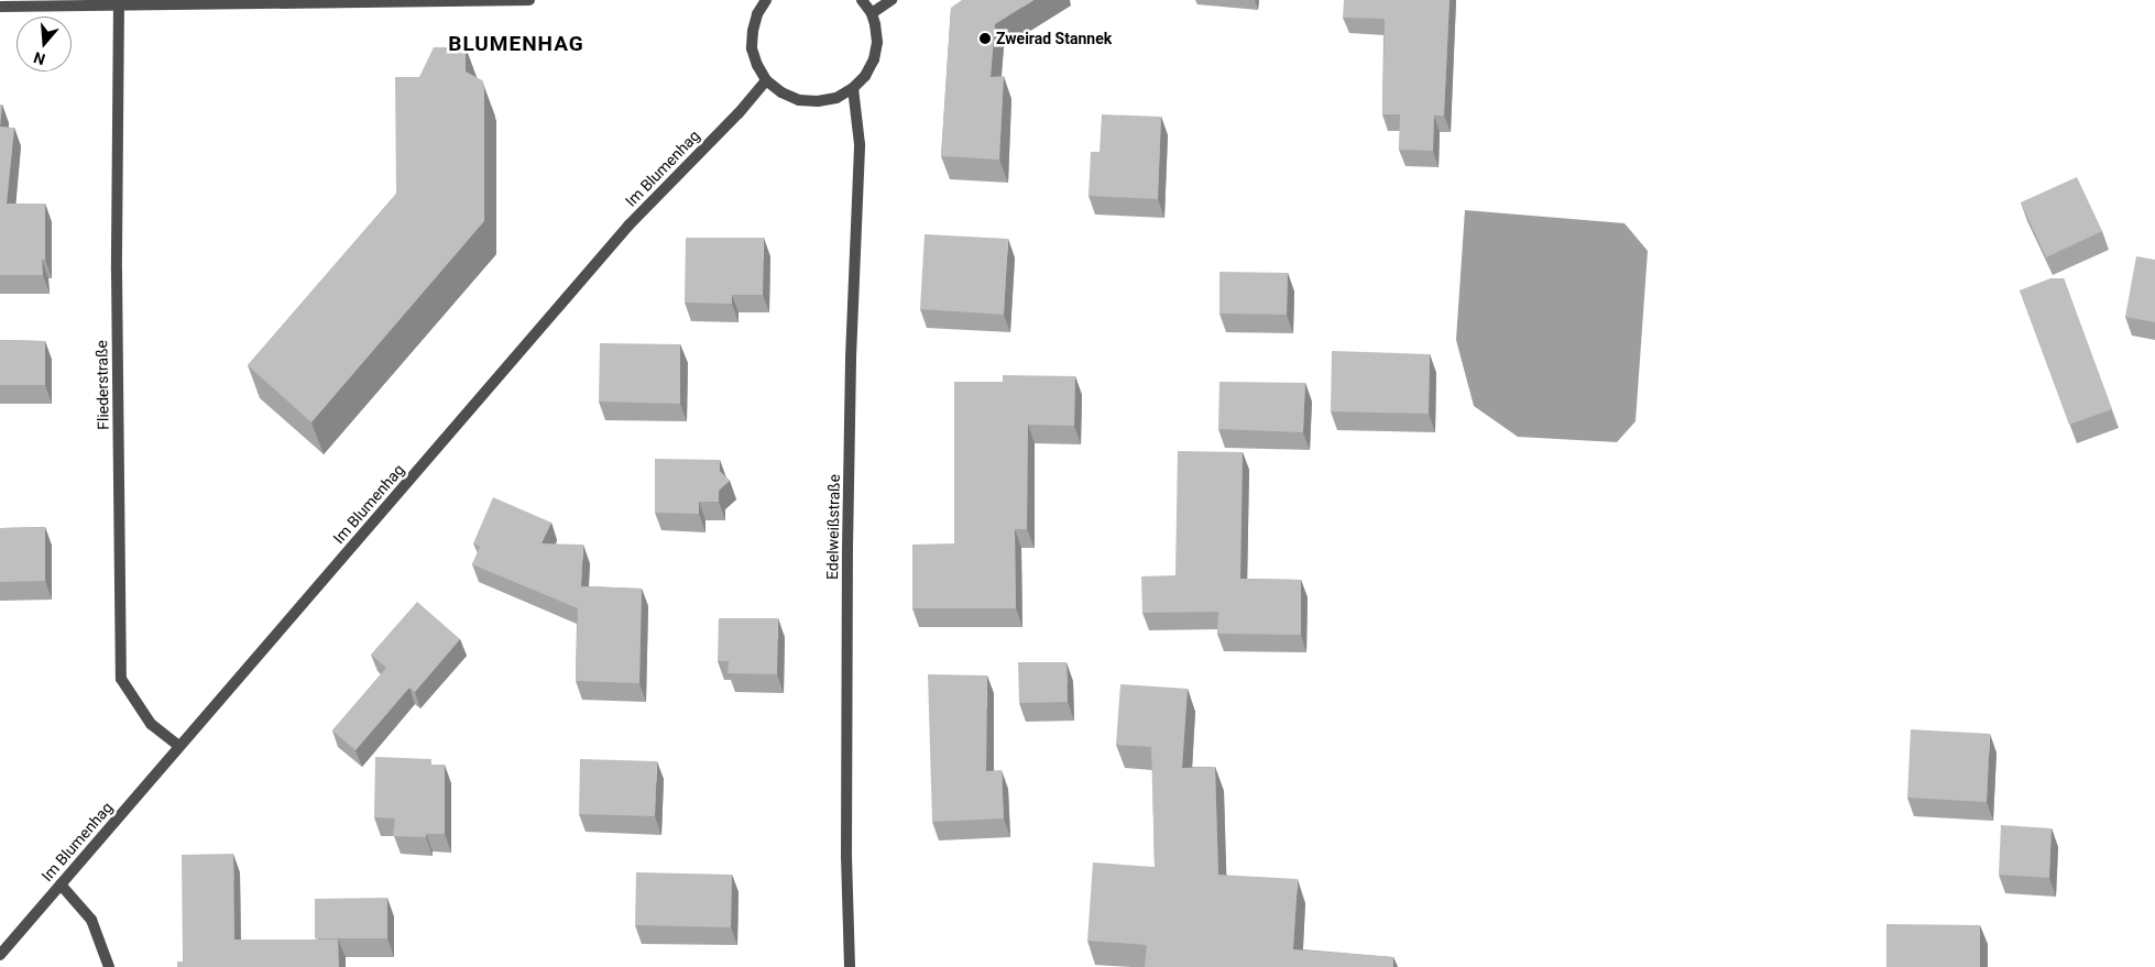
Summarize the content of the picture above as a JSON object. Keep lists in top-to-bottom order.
{
  "streets": {
    "street": ["Im Blumenhag", "Fliederstraße", "Edelweißstraße"]
  },
  "crossings": [
    ["Im Blumenhag", "Fliederstraße"]
  ],
  "districts": ["BLUMENHAG"],
  "places": ["Zweirad Stannek"],
  "north": "bottom"
}
